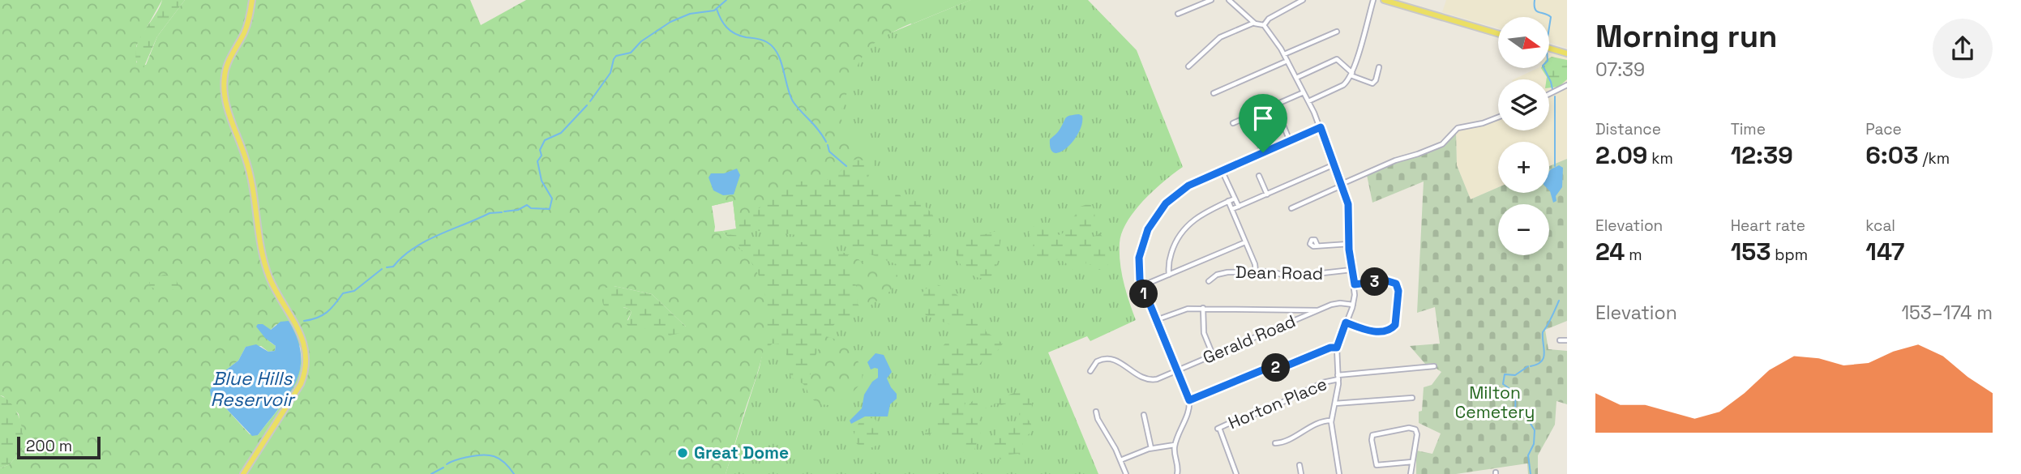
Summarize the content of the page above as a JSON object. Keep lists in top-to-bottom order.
{
  "streets": {
    "street": ["Dean Road", "Gerald Road", "Horton Place"]
  },
  "water": ["Blue Hills Reservoir"],
  "parks": ["Milton Cemetery"],
  "places": ["Great Dome"],
  "scale_bar": "200 m",
  "north": "right",
  "page": {
    "heading": ["Morning run", "07:39"],
    "map_buttons": ["+", "−"],
    "stats": [
      ["Distance", "2.09 km"],
      ["Time", "12:39"],
      ["Pace", "6:03 /km"],
      ["Elevation", "24 m"],
      ["Heart rate", "153 bpm"],
      ["kcal", "147"]
    ],
    "pins": ["3", "1", "2"],
    "chart": ["Elevation", "153–174 m"],
    "scale": "200 m"
  }
}
